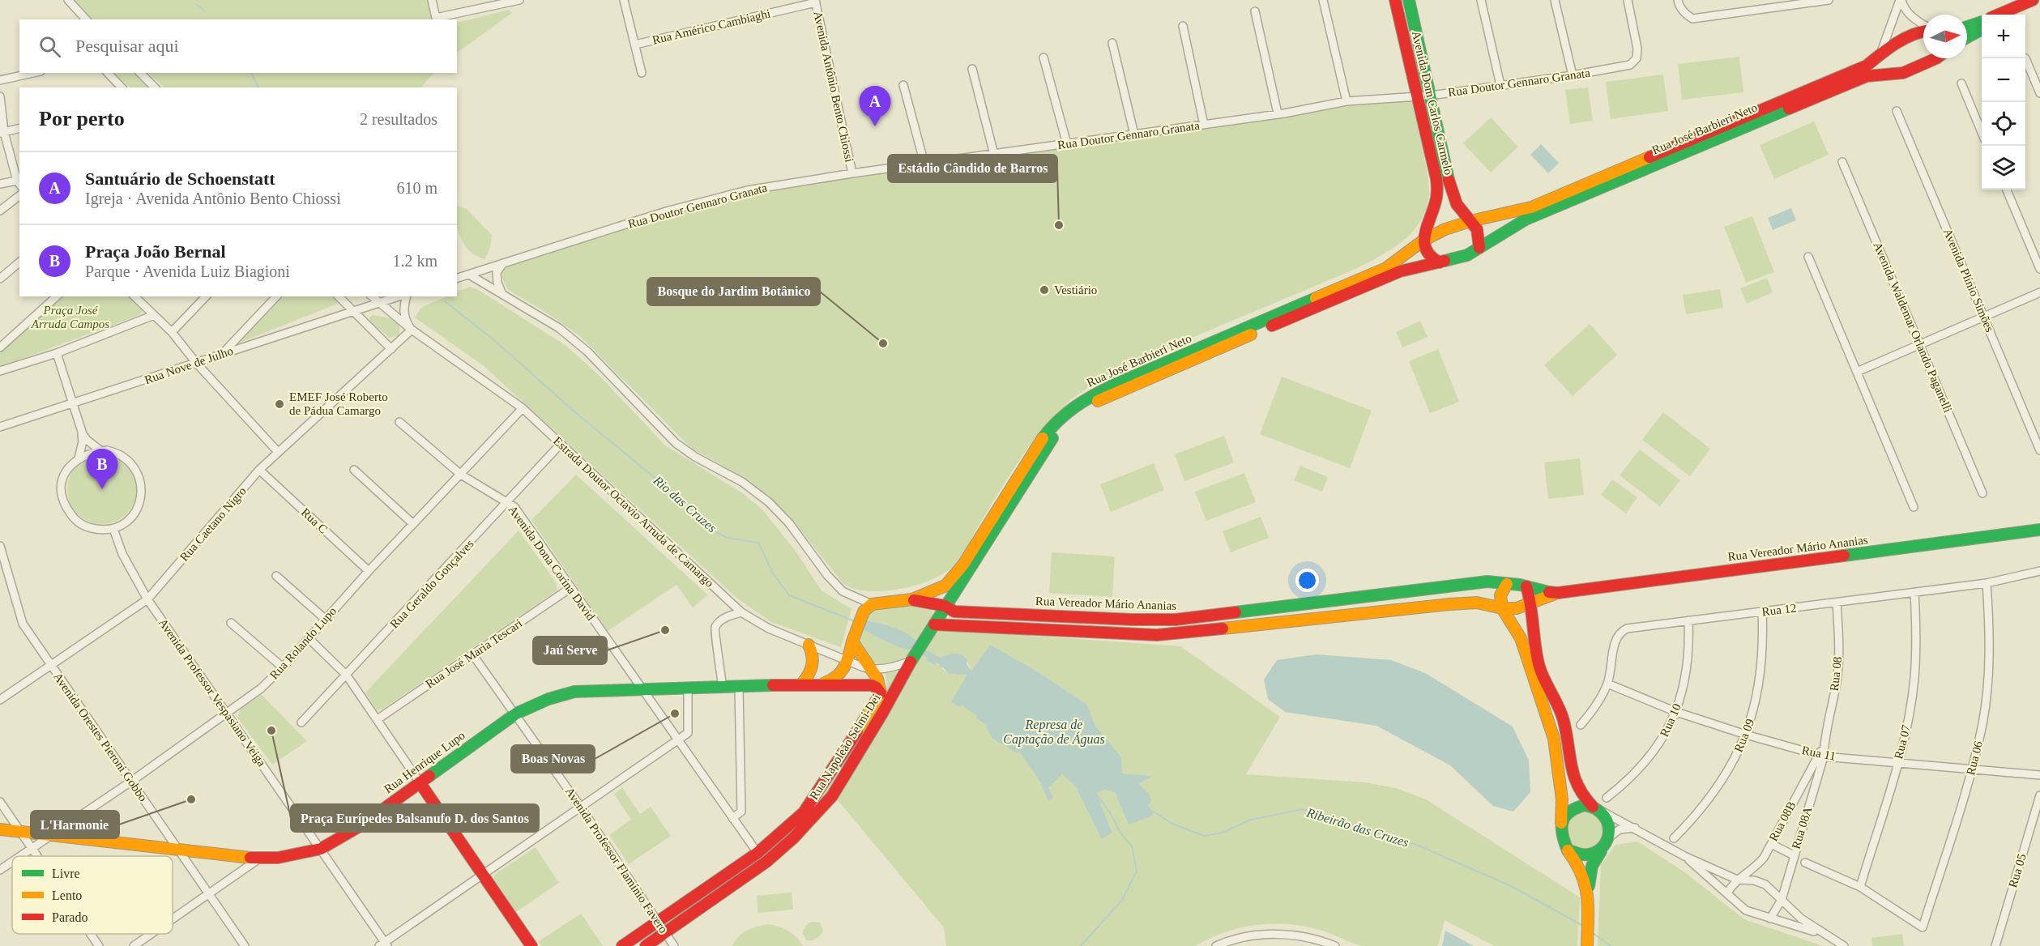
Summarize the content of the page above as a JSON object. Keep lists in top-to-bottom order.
{
  "streets": {
    "street": [
      "Rua Américo Cambiaghi",
      "Rua Doutor Gennaro Granata",
      "Avenida Antônio Bento Chiossi",
      "Avenida Dom Carlos Carmelo",
      "Rua José Barbieri Neto",
      "Avenida Plínio Simões",
      "Avenida Waldemar Orlando Paganelli",
      "Rua Nove de Julho",
      "Estrada Doutor Octavio Arruda de Camargo",
      "Rua C",
      "Rua Caetano Nigro",
      "Rua Vereador Mário Ananias",
      "Avenida Dona Corina David",
      "Rua Geraldo Gonçalves",
      "Rua 12",
      "Rua Rolando Lupo",
      "Rua José Maria Tescari",
      "Rua 08",
      "Avenida Professor Vespasiano Veiga",
      "Rua 10",
      "Rua 09",
      "Avenida Orestes Pieroni Gobbo",
      "Rua 07",
      "Rua Napoleão Selmi-Dei",
      "Rua 11",
      "Rua 06",
      "Rua Henrique Lupo",
      "Rua 08B",
      "Rua 08A",
      "Avenida Professor Flamínio Favero",
      "Rua 05"
    ]
  },
  "crossings": [
    ["Rua Américo Cambiaghi", "Avenida Antônio Bento Chiossi"],
    ["Rua Doutor Gennaro Granata", "Avenida Antônio Bento Chiossi"],
    ["Rua Doutor Gennaro Granata", "Avenida Dom Carlos Carmelo"],
    ["Avenida Dom Carlos Carmelo", "Rua José Barbieri Neto"],
    ["Rua José Barbieri Neto", "Rua Vereador Mário Ananias"],
    ["Rua José Barbieri Neto", "Rua Napoleão Selmi-Dei"],
    ["Rua Nove de Julho", "Estrada Doutor Octavio Arruda de Camargo"],
    ["Estrada Doutor Octavio Arruda de Camargo", "Rua Caetano Nigro"],
    ["Estrada Doutor Octavio Arruda de Camargo", "Rua Geraldo Gonçalves"],
    ["Estrada Doutor Octavio Arruda de Camargo", "Rua Rolando Lupo"],
    ["Estrada Doutor Octavio Arruda de Camargo", "Rua Napoleão Selmi-Dei"],
    ["Estrada Doutor Octavio Arruda de Camargo", "Rua Henrique Lupo"],
    ["Rua C", "Rua Caetano Nigro"],
    ["Rua C", "Rua Rolando Lupo"],
    ["Rua Caetano Nigro", "Avenida Professor Vespasiano Veiga"],
    ["Rua Caetano Nigro", "Avenida Orestes Pieroni Gobbo"],
    ["Rua Vereador Mário Ananias", "Rua Napoleão Selmi-Dei"],
    ["Avenida Dona Corina David", "Rua Geraldo Gonçalves"],
    ["Avenida Dona Corina David", "Rua Rolando Lupo"],
    ["Avenida Dona Corina David", "Rua José Maria Tescari"],
    ["Avenida Dona Corina David", "Rua Napoleão Selmi-Dei"],
    ["Avenida Dona Corina David", "Rua Henrique Lupo"],
    ["Rua 12", "Rua 08"],
    ["Rua 12", "Rua 10"],
    ["Rua 12", "Rua 09"],
    ["Rua 12", "Rua 07"],
    ["Rua 12", "Rua 11"],
    ["Rua 12", "Rua 06"],
    ["Rua Rolando Lupo", "Avenida Professor Vespasiano Veiga"],
    ["Rua Rolando Lupo", "Avenida Orestes Pieroni Gobbo"],
    ["Rua Rolando Lupo", "Rua Henrique Lupo"],
    ["Rua José Maria Tescari", "Avenida Professor Flamínio Favero"],
    ["Rua 08", "Rua 11"],
    ["Rua 08", "Rua 08B"],
    ["Rua 08", "Rua 08A"],
    ["Avenida Professor Vespasiano Veiga", "Rua Henrique Lupo"],
    ["Rua 10", "Rua 11"],
    ["Rua 09", "Rua 11"],
    ["Avenida Orestes Pieroni Gobbo", "Rua Henrique Lupo"],
    ["Rua 07", "Rua 11"],
    ["Rua 07", "Rua 06"],
    ["Rua Napoleão Selmi-Dei", "Rua Henrique Lupo"],
    ["Rua Napoleão Selmi-Dei", "Avenida Professor Flamínio Favero"],
    ["Rua 11", "Rua 06"],
    ["Rua 11", "Rua 08B"],
    ["Rua 11", "Rua 08A"],
    ["Rua Henrique Lupo", "Avenida Professor Flamínio Favero"],
    ["Rua 08B", "Rua 08A"]
  ],
  "water": ["Rio das Cruzes", "Represa de Captação de Águas", "Ribeirão das Cruzes"],
  "parks": ["Praça José Arruda Campos"],
  "places": [
    "Estádio Cândido de Barros",
    "Vestiário",
    "Bosque do Jardim Botânico",
    "EMEF José Roberto de Pádua Camargo",
    "Jaú Serve",
    "Boas Novas",
    "Praça Eurípedes Balsanufo D. dos Santos",
    "L'Harmonie"
  ],
  "legend": ["Livre", "Lento", "Parado"],
  "north": "right",
  "page": {
    "map_buttons": ["+", "−"],
    "search": "Pesquisar aqui",
    "pins": ["A", "B"],
    "heading": ["Por perto", "2 resultados"],
    "list": [
      {
        "mark": "A",
        "name": "Santuário de Schoenstatt",
        "note": "Igreja · Avenida Antônio Bento Chiossi",
        "value": "610 m"
      },
      {
        "mark": "B",
        "name": "Praça João Bernal",
        "note": "Parque · Avenida Luiz Biagioni",
        "value": "1.2 km"
      }
    ]
  }
}
